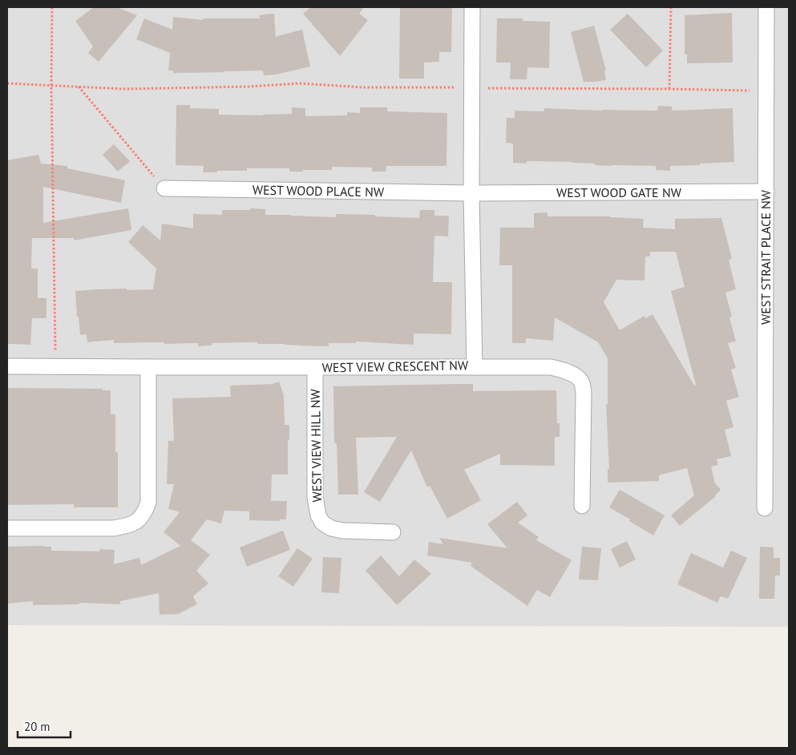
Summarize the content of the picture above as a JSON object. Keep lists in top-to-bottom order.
{
  "streets": {
    "street": [
      "WEST WOOD PLACE NW",
      "WEST WOOD GATE NW",
      "WEST STRAIT PLACE NW",
      "WEST VIEW CRESCENT NW",
      "WEST VIEW HILL NW"
    ]
  },
  "crossings": [
    ["WEST WOOD PLACE NW", "WEST WOOD GATE NW"],
    ["WEST WOOD PLACE NW", "WEST VIEW CRESCENT NW"],
    ["WEST WOOD GATE NW", "WEST STRAIT PLACE NW"],
    ["WEST WOOD GATE NW", "WEST VIEW CRESCENT NW"],
    ["WEST VIEW CRESCENT NW", "WEST VIEW HILL NW"]
  ],
  "scale_bar": "20 m"
}
